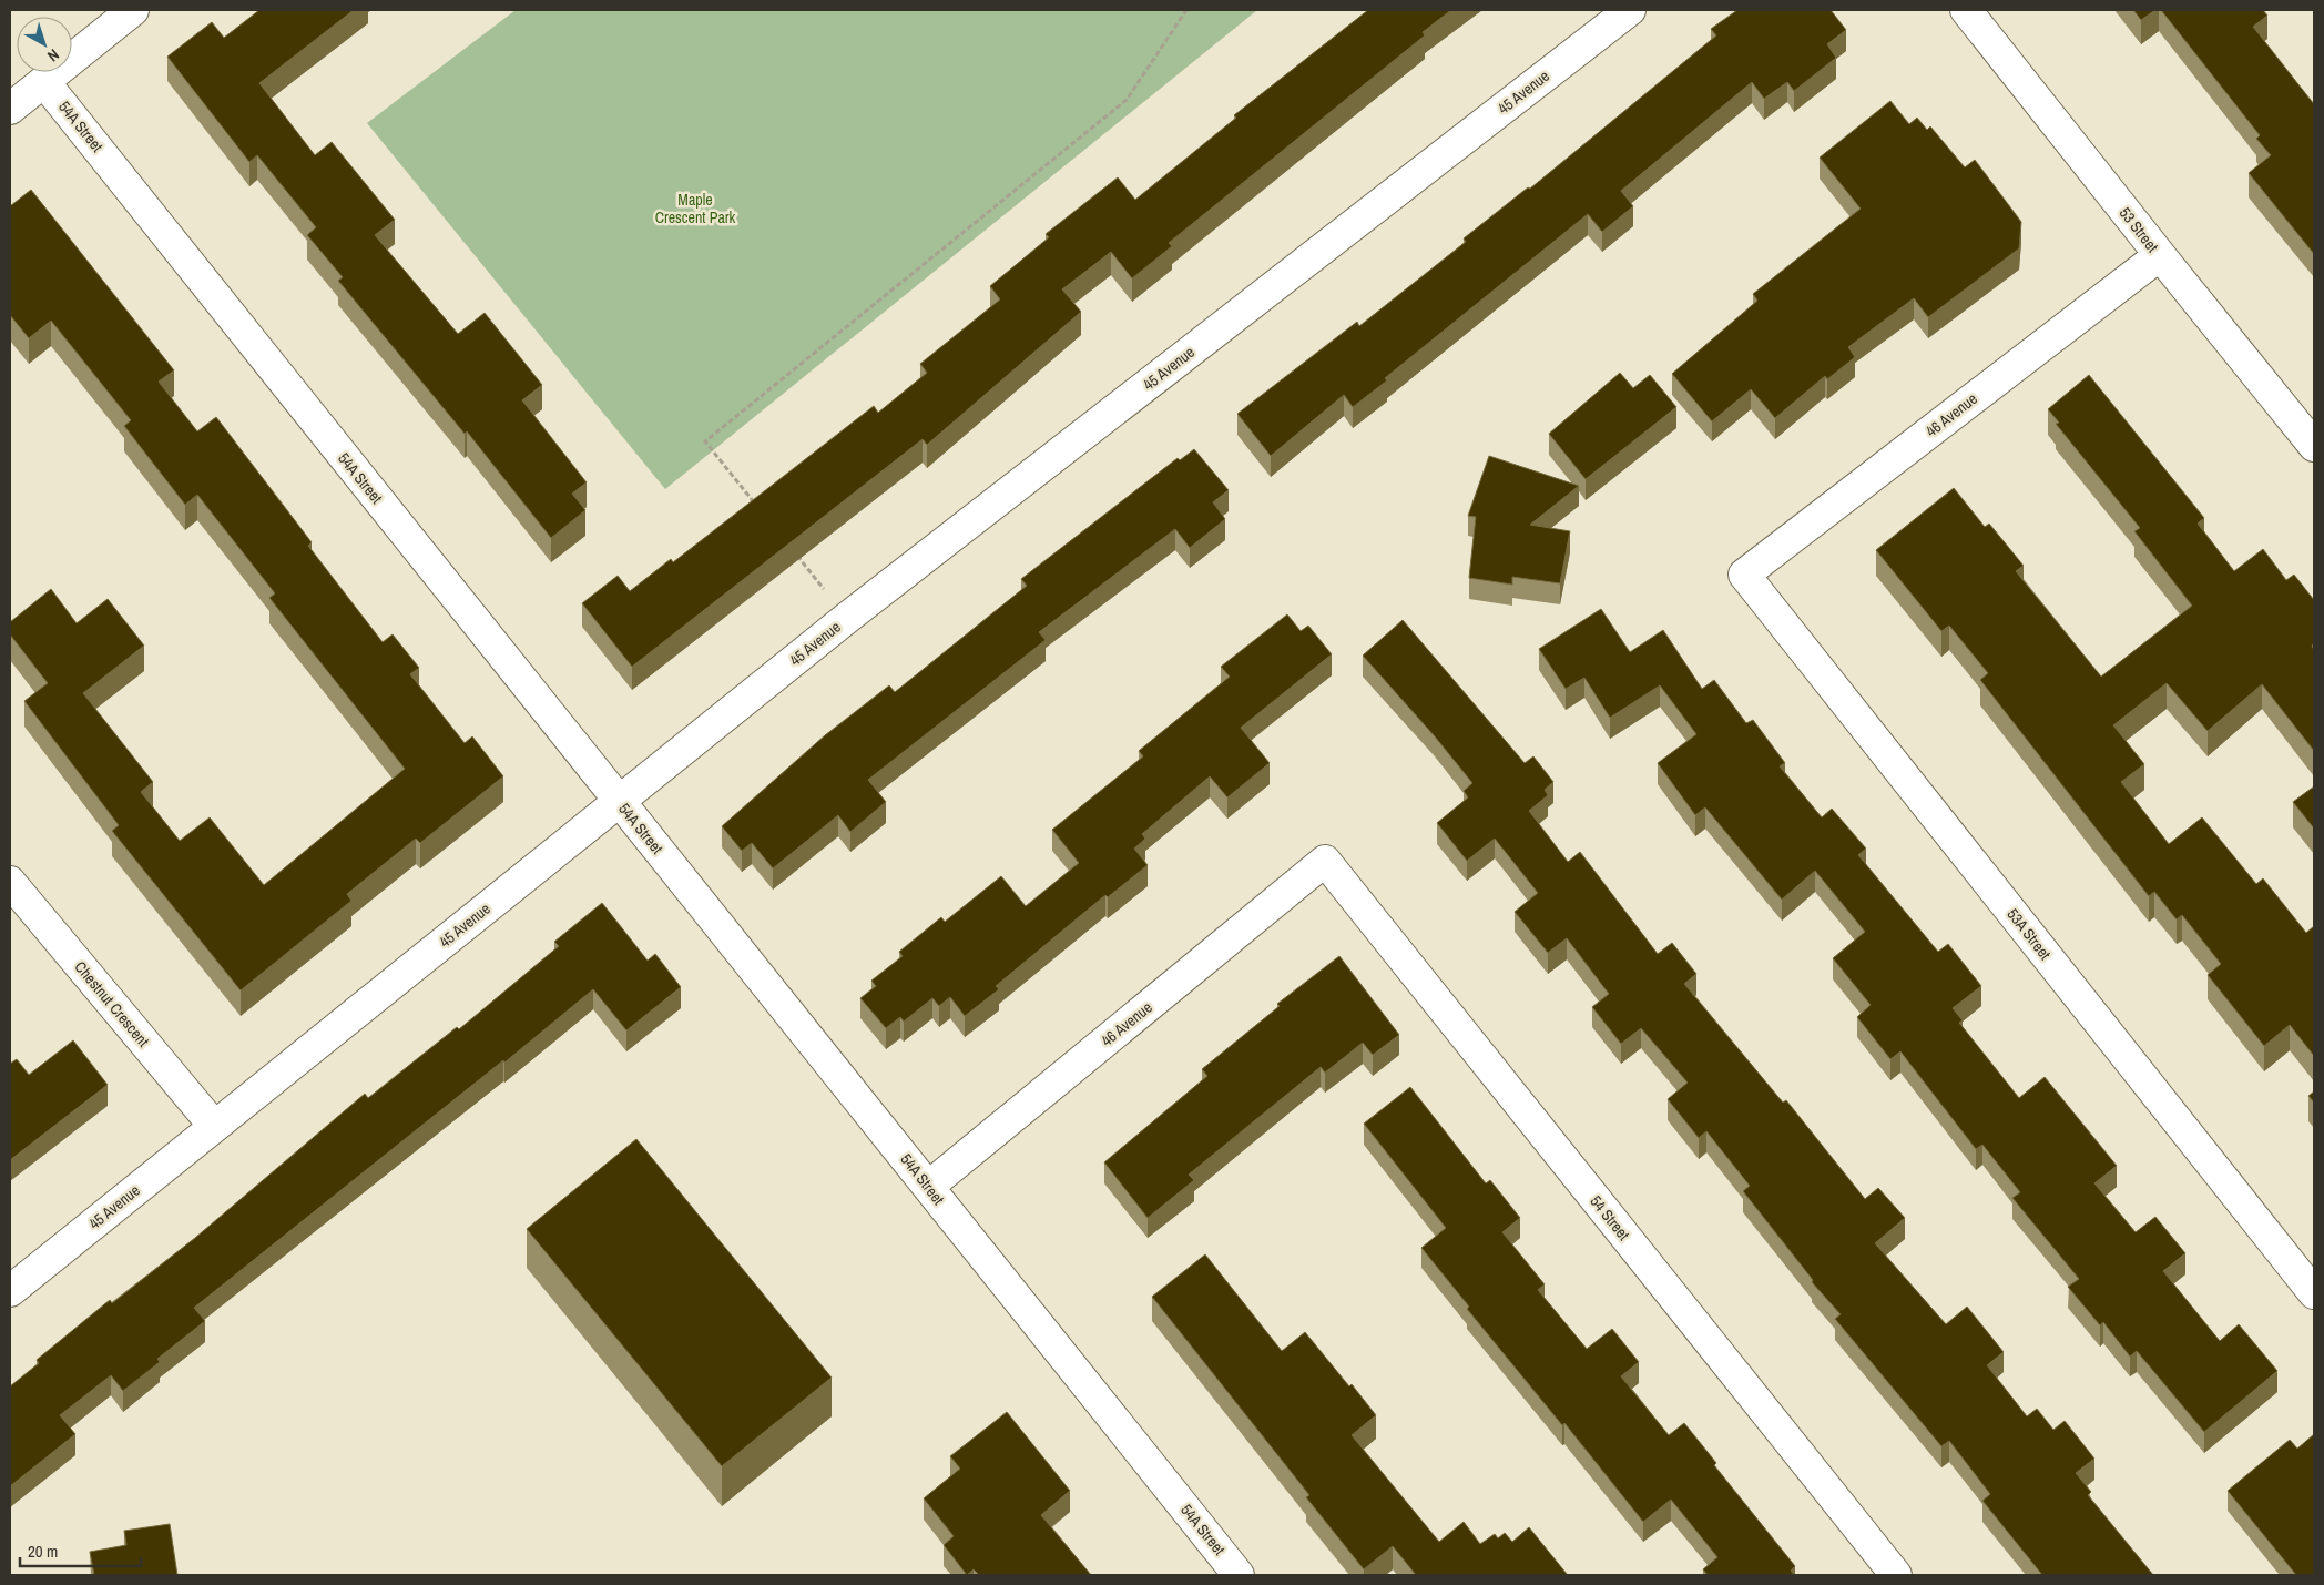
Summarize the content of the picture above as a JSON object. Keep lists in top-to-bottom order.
{
  "streets": {
    "street": [
      "45 Avenue",
      "54A Street",
      "53 Street",
      "46 Avenue",
      "53A Street",
      "Chestnut Crescent",
      "54 Street"
    ]
  },
  "crossings": [
    ["45 Avenue", "54A Street"],
    ["45 Avenue", "Chestnut Crescent"],
    ["54A Street", "46 Avenue"],
    ["53 Street", "46 Avenue"],
    ["46 Avenue", "53A Street"],
    ["46 Avenue", "54 Street"]
  ],
  "parks": ["Maple Crescent Park"],
  "scale_bar": "20 m",
  "north": "bottom right"
}
